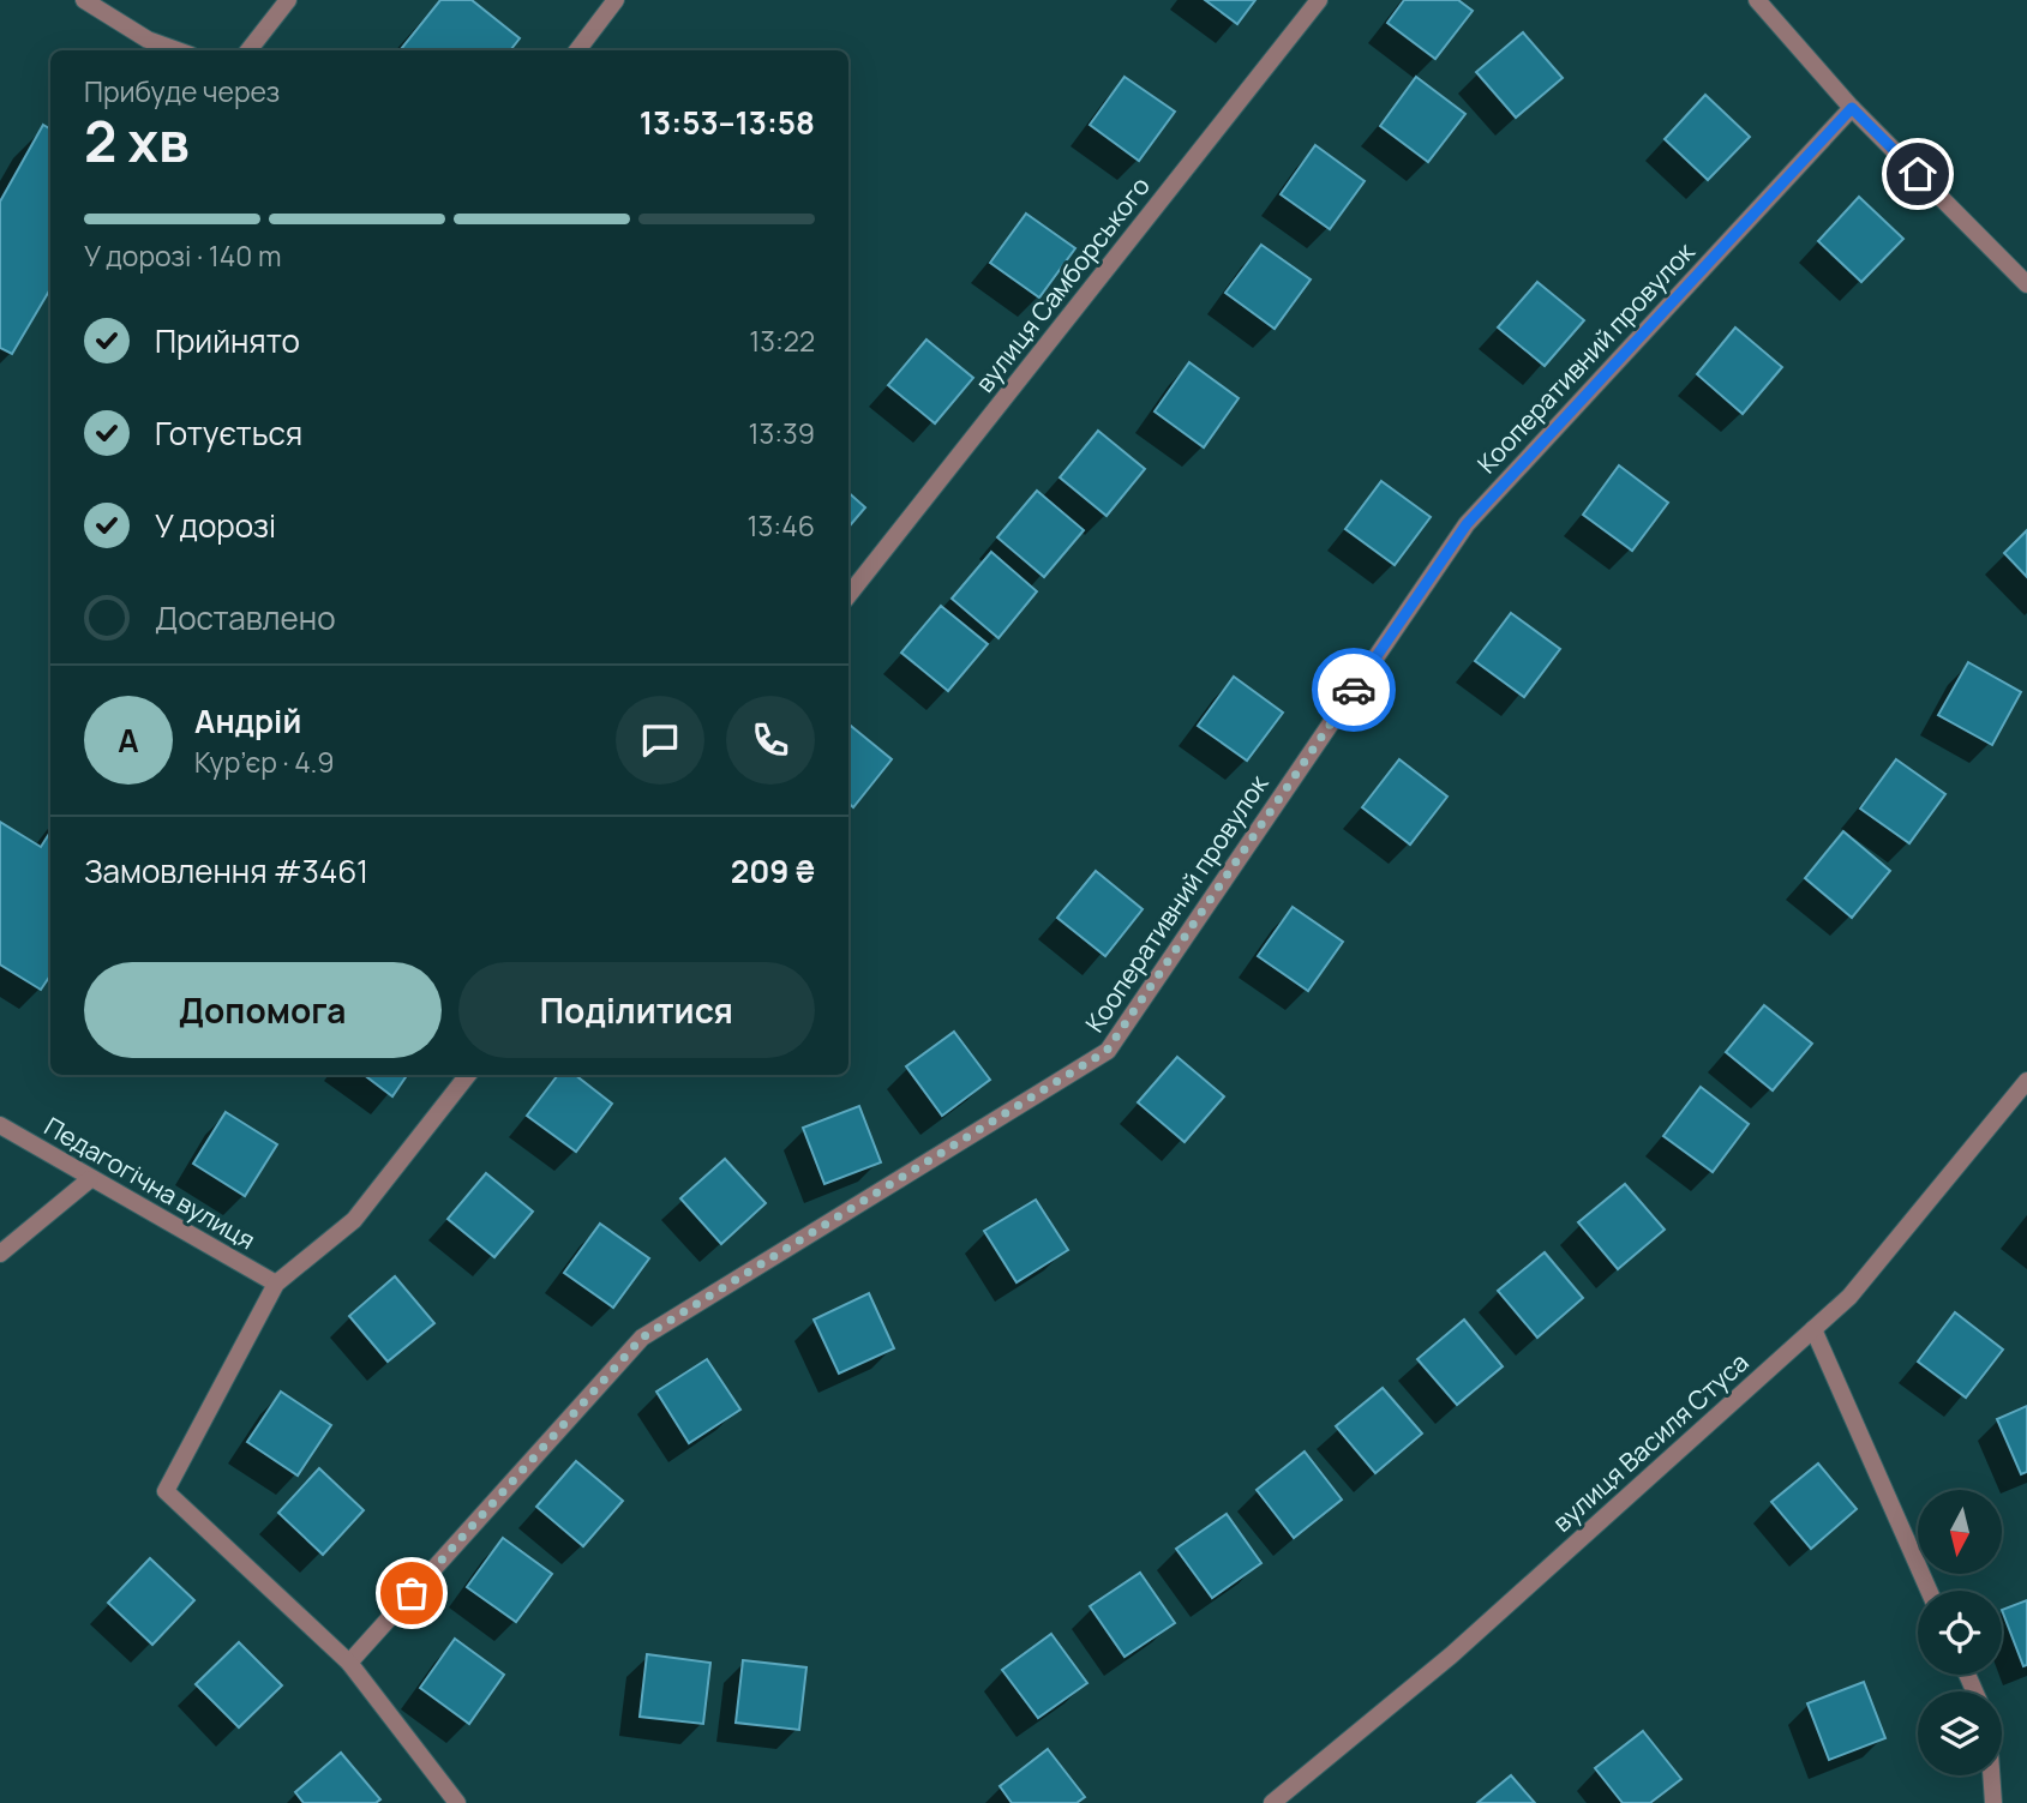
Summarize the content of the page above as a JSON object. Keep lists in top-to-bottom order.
{
  "streets": {
    "street": [
      "вулиця Самборського",
      "Кооперативний провулок",
      "Педагогічна вулиця",
      "вулиця Василя Стуса"
    ]
  },
  "north": "bottom",
  "page": {
    "heading": ["2 хв", "Прибуде через", "13:53–13:58"],
    "panel": [
      "Андрій",
      "Кур’єр · 4.9",
      "Замовлення #3461",
      "209 ₴"
    ],
    "bar": "У дорозі · 140 m",
    "list": [
      ["Прийнято", "13:22"],
      ["Готується", "13:39"],
      ["У дорозі", "13:46"],
      "Доставлено"
    ],
    "round": "А",
    "buttons": ["Допомога", "Поділитися"]
  }
}
